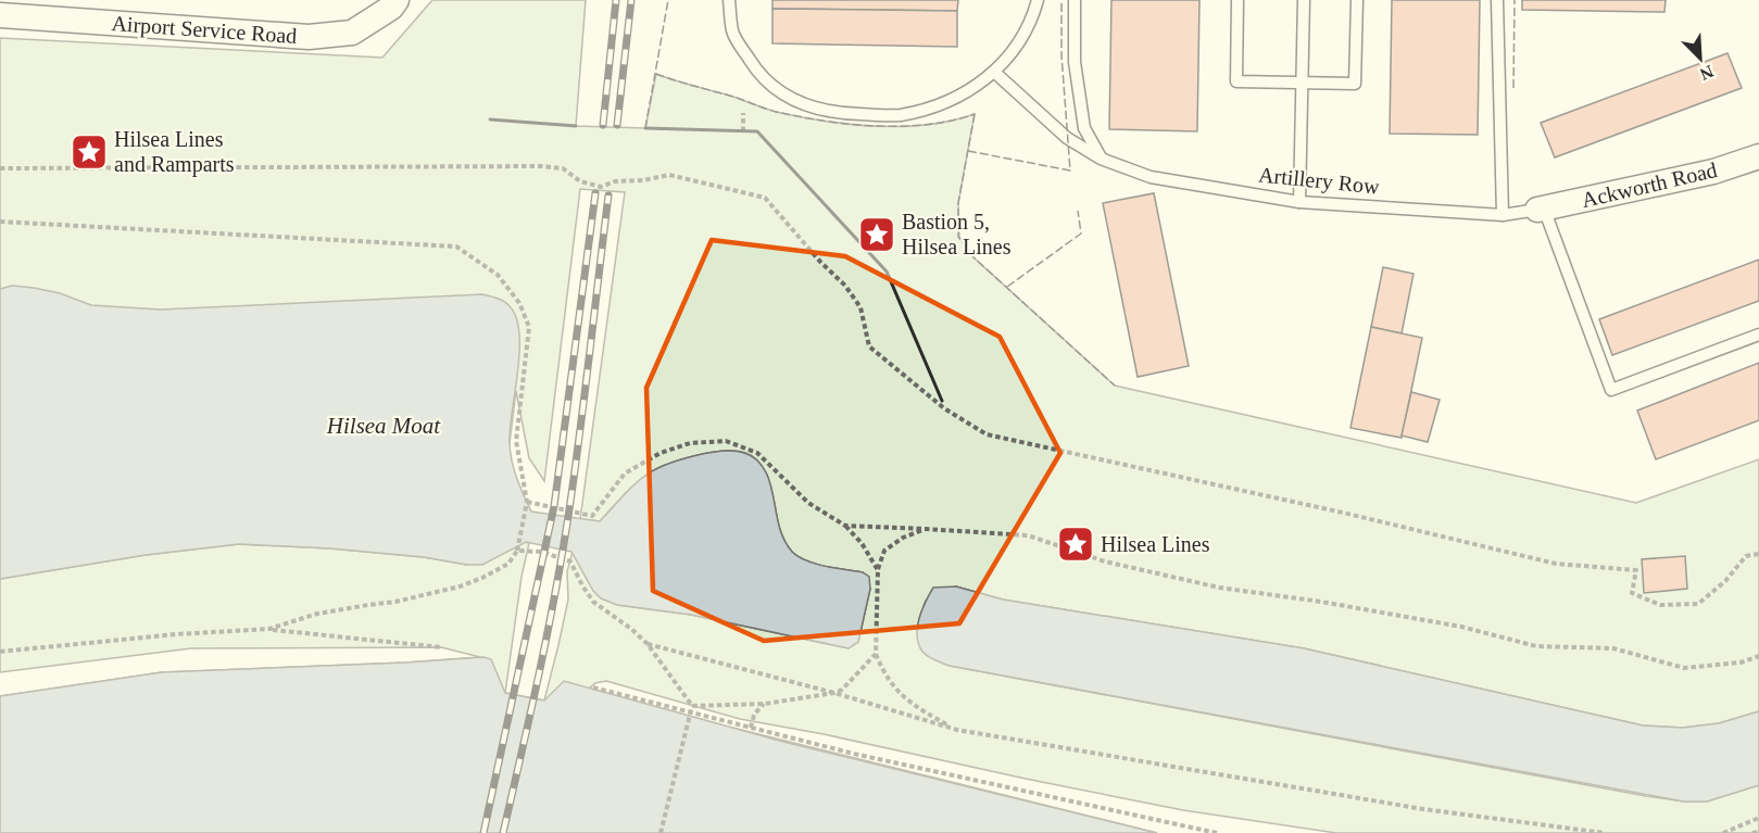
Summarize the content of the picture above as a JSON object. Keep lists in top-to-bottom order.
{
  "streets": {
    "street": ["Airport Service Road", "Ackworth Road"],
    "lane": ["Artillery Row"]
  },
  "crossings": [
    ["Artillery Row", "Ackworth Road"]
  ],
  "water": ["Hilsea Moat"],
  "places": {
    "place": ["Hilsea Lines and Ramparts", "Bastion 5, Hilsea Lines", "Hilsea Lines"]
  },
  "north": "bottom right"
}
